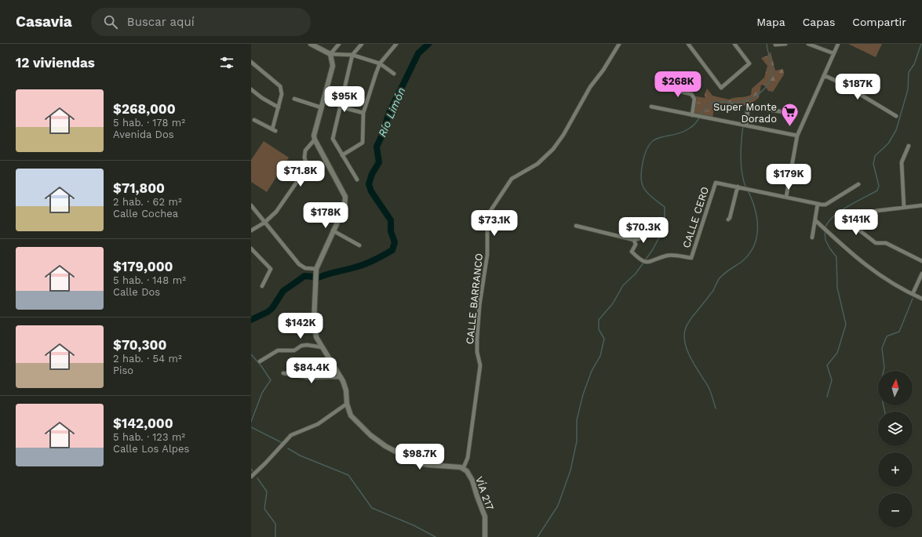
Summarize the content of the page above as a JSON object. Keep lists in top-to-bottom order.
{
  "streets": {
    "main road": ["VÍA 217"],
    "street": ["CALLE CERO", "CALLE BARRANCO"]
  },
  "crossings": [
    ["CALLE BARRANCO", "VÍA 217"]
  ],
  "water": ["Río Limón"],
  "places": {
    "supermarket": ["Super Monte Dorado"]
  },
  "north": "top",
  "page": {
    "header": "Casavia",
    "search": "Buscar aquí",
    "nav": ["Mapa", "Capas", "Compartir"],
    "heading": "12 viviendas",
    "price": [
      "$268K",
      "$187K",
      "$95K",
      "$71.8K",
      "$179K",
      "$178K",
      "$141K",
      "$73.1K",
      "$70.3K",
      "$142K",
      "$84.4K",
      "$98.7K"
    ],
    "list": [
      {
        "name": "$268,000",
        "note": "5 hab. · 178 m² · Avenida Dos"
      },
      {
        "name": "$71,800",
        "note": "2 hab. · 62 m² · Calle Cochea"
      },
      {
        "name": "$179,000",
        "note": "5 hab. · 148 m² · Calle Dos"
      },
      {
        "name": "$70,300",
        "note": "2 hab. · 54 m² · Piso"
      },
      {
        "name": "$142,000",
        "note": "5 hab. · 123 m² · Calle Los Alpes"
      }
    ],
    "map_buttons": ["+", "−"]
  }
}
